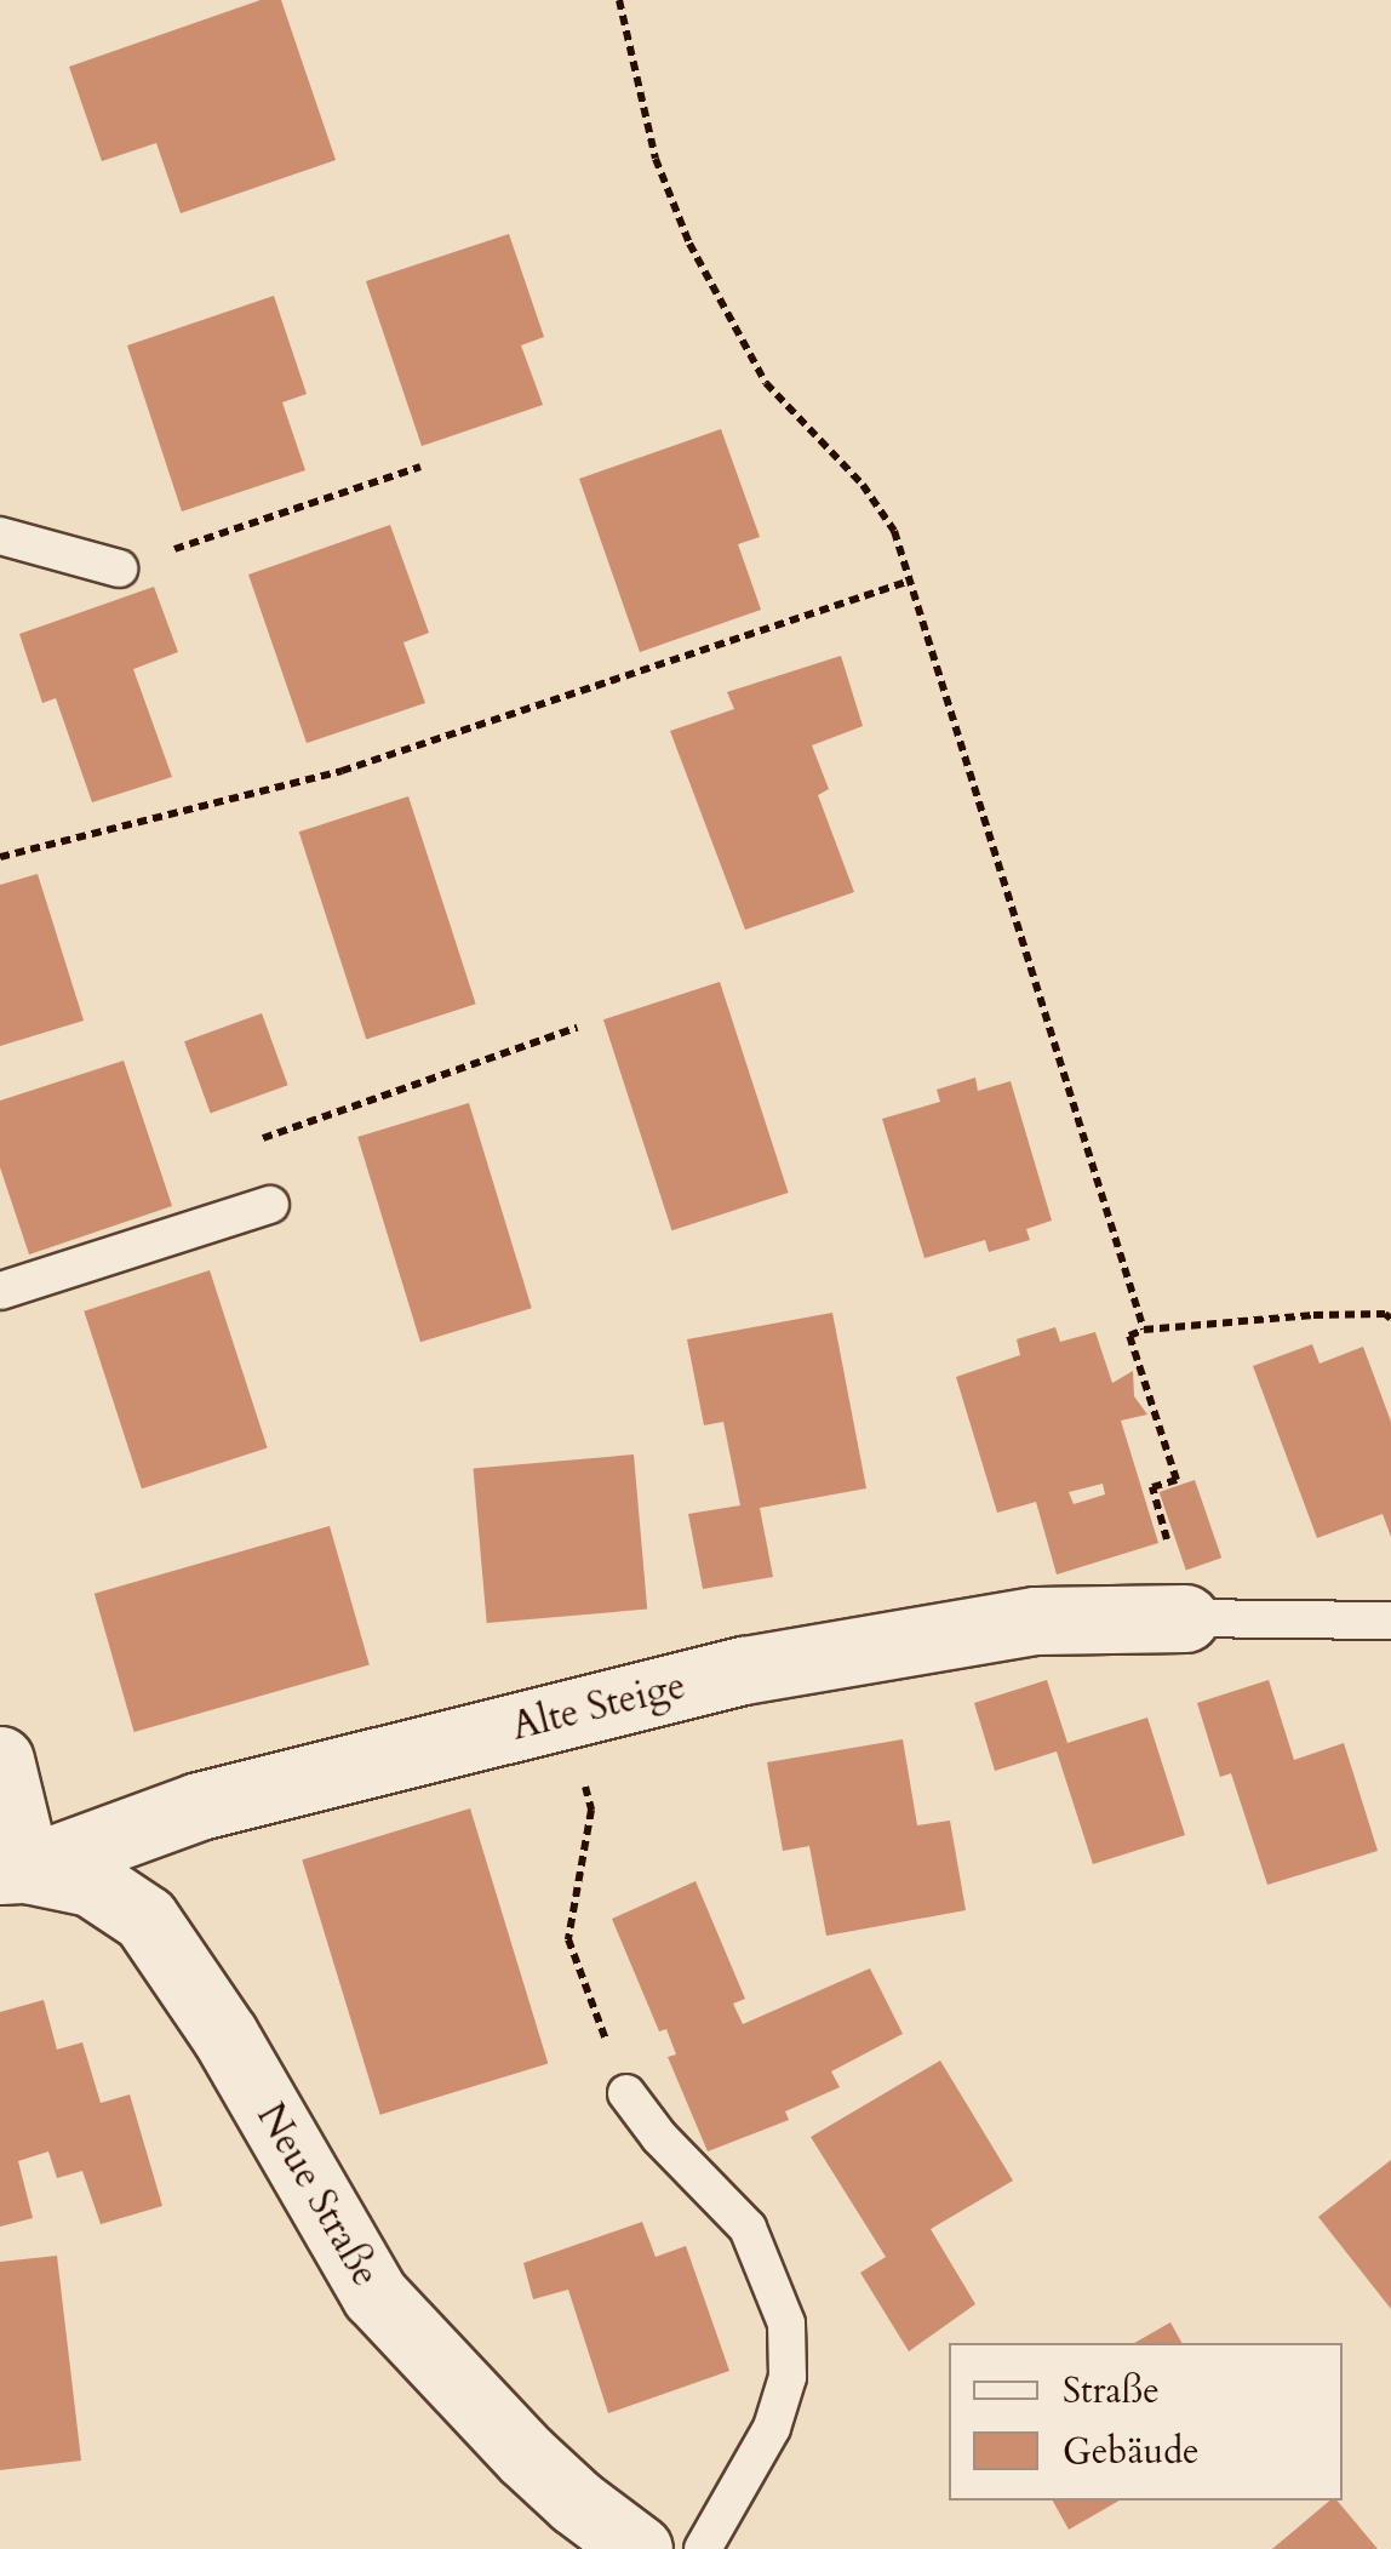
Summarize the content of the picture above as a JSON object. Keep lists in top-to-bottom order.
{
  "streets": {
    "street": ["Alte Steige", "Neue Straße"]
  },
  "crossings": [
    ["Alte Steige", "Neue Straße"]
  ],
  "legend": ["Straße", "Gebäude"]
}
